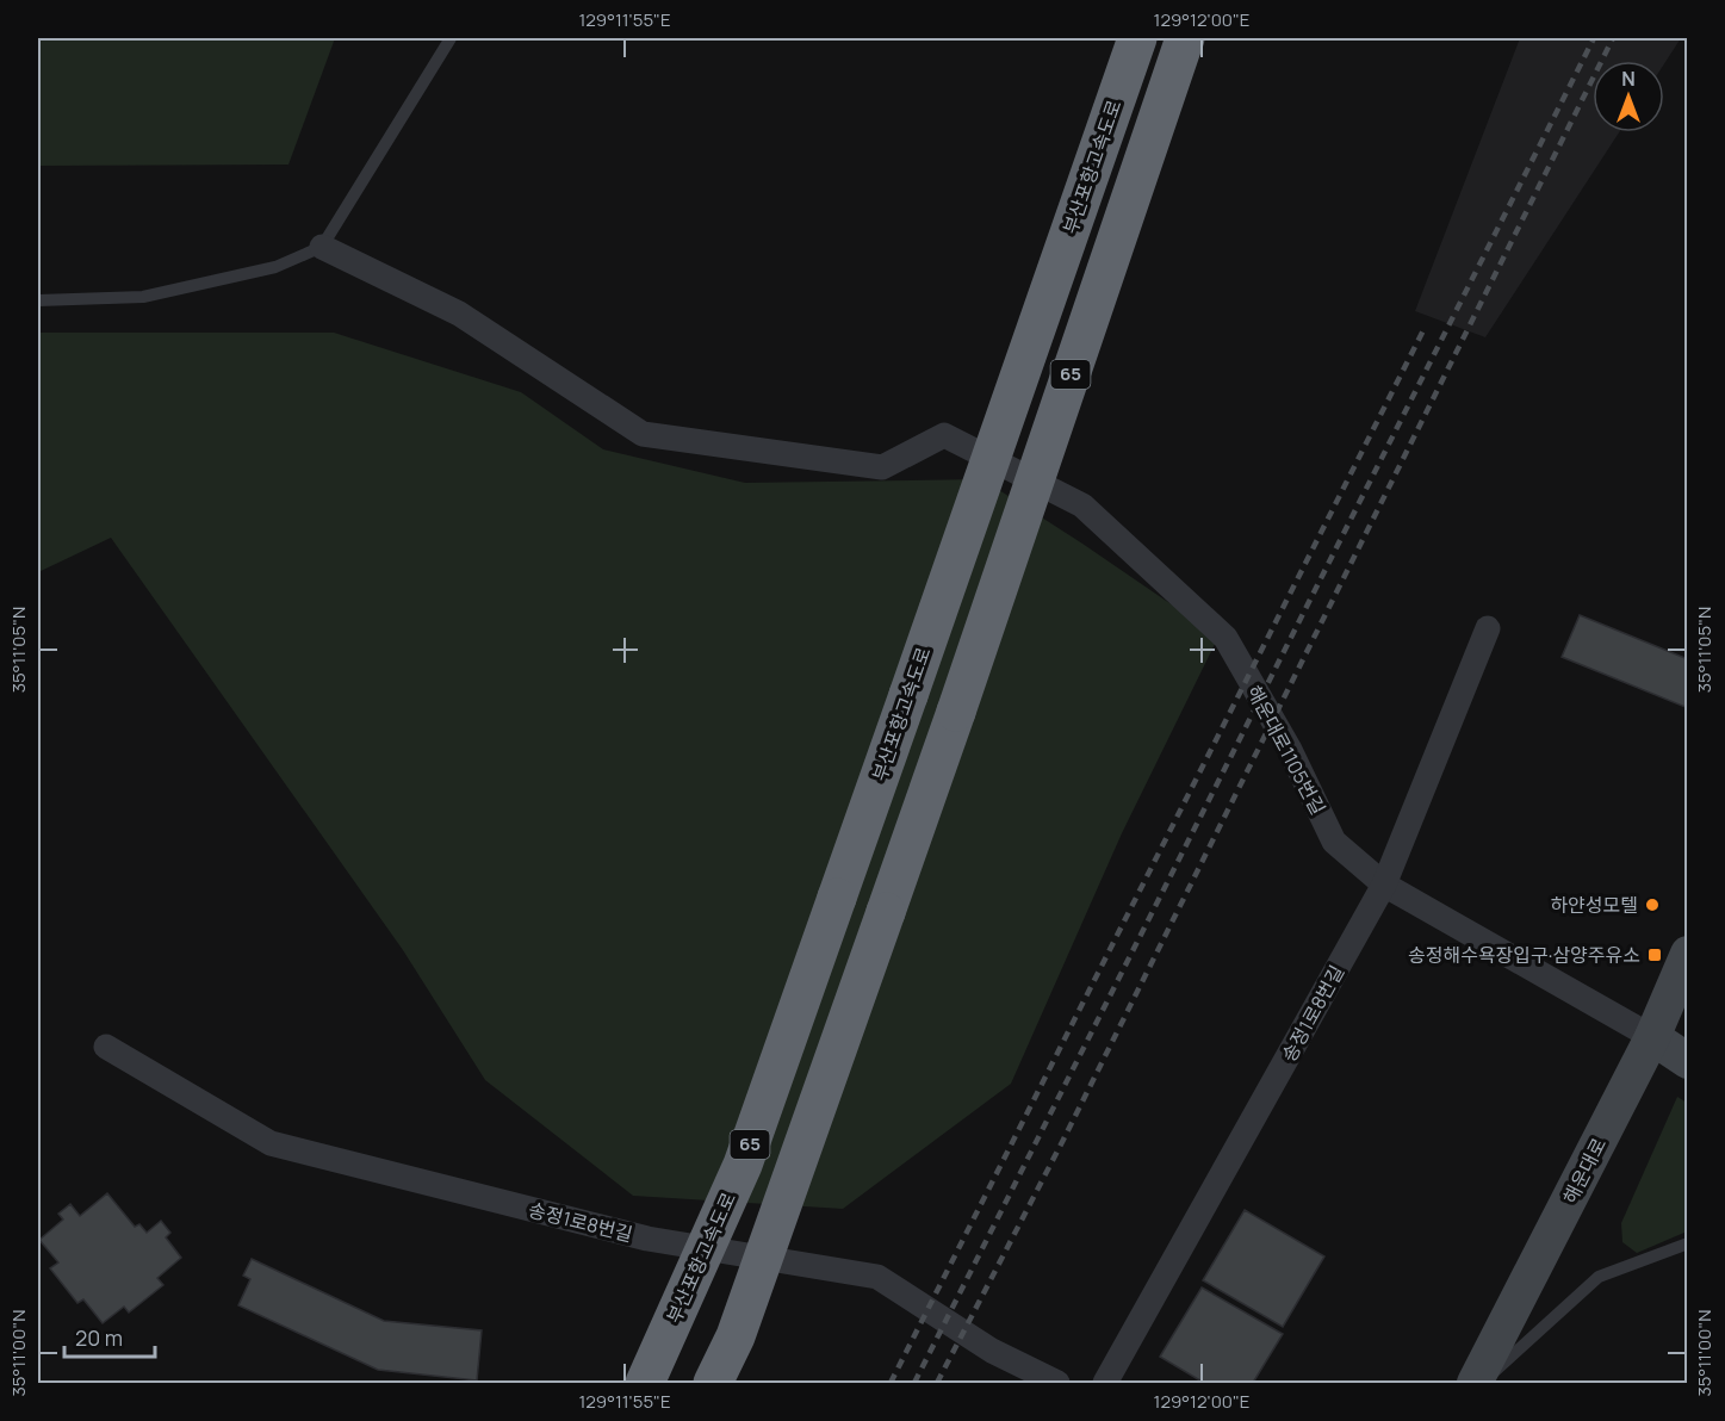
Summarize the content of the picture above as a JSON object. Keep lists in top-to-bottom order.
{
  "streets": {
    "highway": ["부산포항고속도로", "65"],
    "main road": ["해운대로"],
    "street": ["해운대로1105번길", "송정1로8번길"]
  },
  "crossings": [
    ["해운대로1105번길", "송정1로8번길"],
    ["해운대로1105번길", "해운대로"]
  ],
  "places": {
    "other": ["하얀성모텔"],
    "transit": ["송정해수욕장입구·삼양주유소"]
  },
  "scale_bar": "20 m",
  "north": "top",
  "coordinates": [
    "129°11'55\"E",
    "129°12'00\"E",
    "35°11'05\"N",
    "35°11'00\"N"
  ]
}
